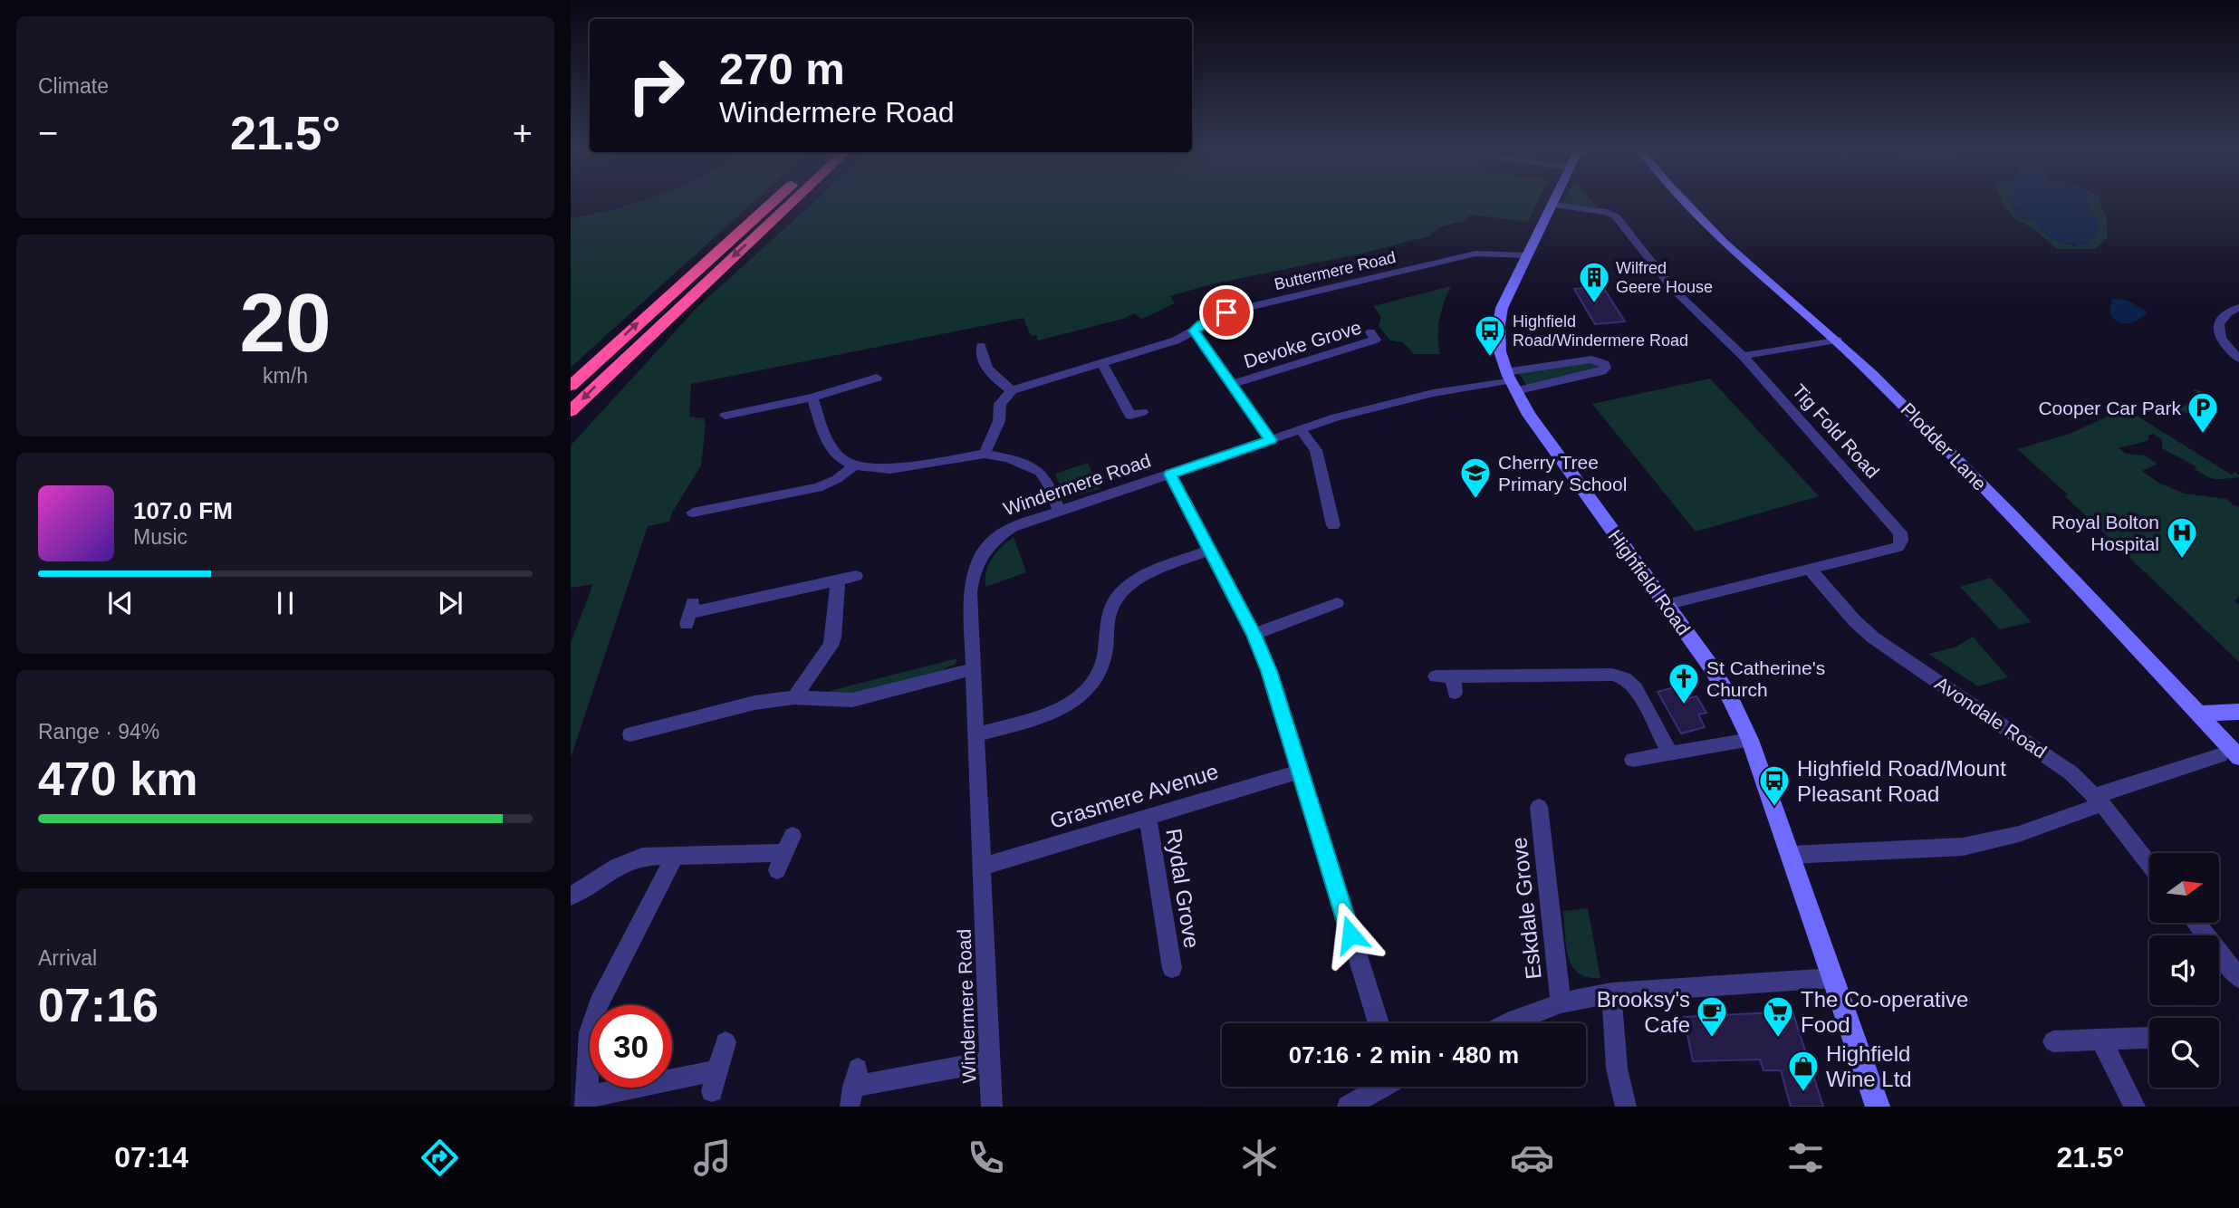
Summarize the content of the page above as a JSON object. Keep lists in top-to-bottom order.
{
  "streets": {
    "street": [
      "Buttermere Road",
      "Devoke Grove",
      "Tig Fold Road",
      "Plodder Lane",
      "Windermere Road",
      "Highfield Road",
      "Avondale Road",
      "Grasmere Avenue",
      "Rydal Grove",
      "Eskdale Grove"
    ]
  },
  "crossings": [
    ["Buttermere Road", "Highfield Road"],
    ["Tig Fold Road", "Highfield Road"],
    ["Tig Fold Road", "Avondale Road"],
    ["Windermere Road", "Highfield Road"],
    ["Windermere Road", "Grasmere Avenue"],
    ["Grasmere Avenue", "Rydal Grove"]
  ],
  "places": {
    "building": ["Wilfred Geere House"],
    "bus stop": ["Highfield Road/Windermere Road", "Highfield Road/Mount Pleasant Road"],
    "parking": ["Cooper Car Park"],
    "school or university": ["Cherry Tree Primary School"],
    "hospital": ["Royal Bolton Hospital"],
    "church": ["St Catherine's Church"],
    "cafe": ["Brooksy's Cafe"],
    "supermarket": ["The Co-operative Food"],
    "shop": ["Highfield Wine Ltd"]
  },
  "north": "right",
  "page": {
    "tile": [
      "Climate",
      ["20", "km/h"],
      ["Range · 94%", "470 km"],
      ["Arrival", "07:16"]
    ],
    "turn": ["270 m", "Windermere Road"],
    "heat": ["−", "21.5°", "+"],
    "song": ["107.0 FM", "Music"],
    "limit": "30",
    "trip": "07:16 · 2 min · 480 m",
    "tabs": ["07:14", "21.5°"]
  }
}
